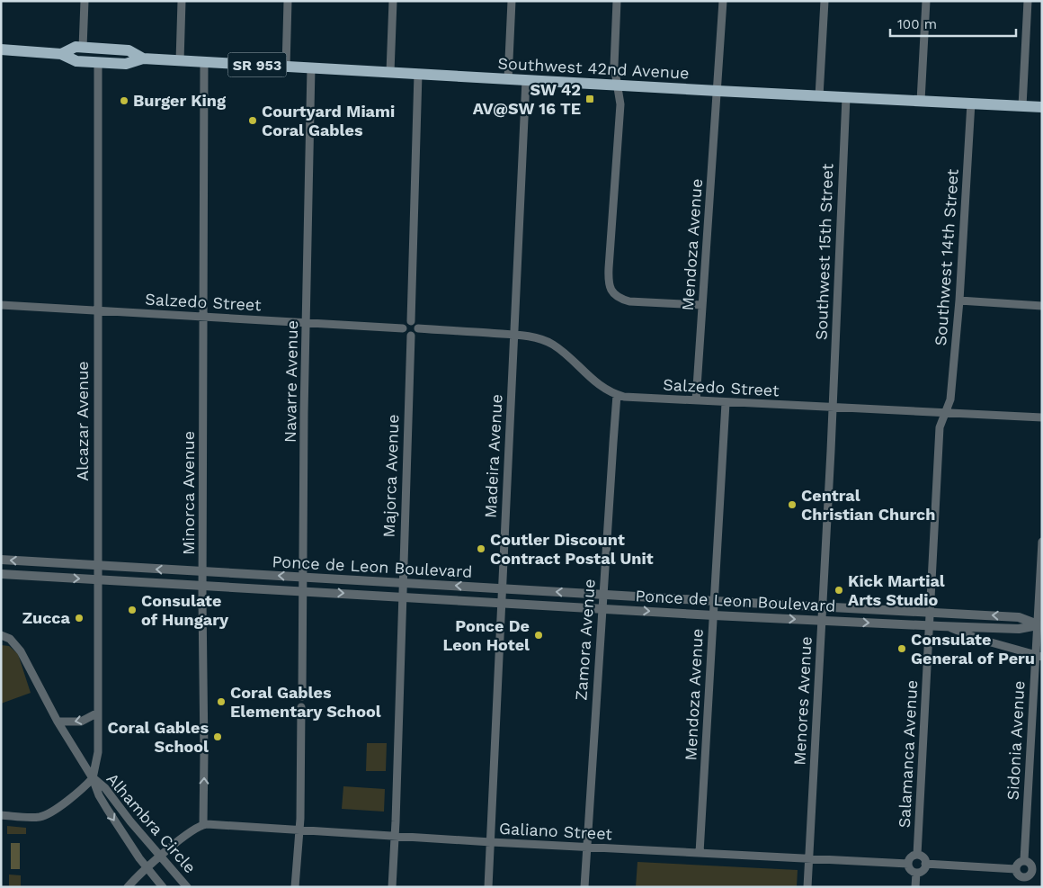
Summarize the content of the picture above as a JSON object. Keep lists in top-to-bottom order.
{
  "streets": {
    "main road": ["SR 953", "Southwest 42nd Avenue"],
    "street": [
      "Mendoza Avenue",
      "Southwest 15th Street",
      "Southwest 14th Street",
      "Salzedo Street",
      "Navarre Avenue",
      "Alcazar Avenue",
      "Madeira Avenue",
      "Majorca Avenue",
      "Minorca Avenue",
      "Ponce de Leon Boulevard",
      "Zamora Avenue",
      "Menores Avenue",
      "Sidonia Avenue",
      "Salamanca Avenue",
      "Alhambra Circle",
      "Galiano Street"
    ]
  },
  "crossings": [
    ["Southwest 42nd Avenue", "Mendoza Avenue"],
    ["Southwest 42nd Avenue", "Southwest 15th Street"],
    ["Southwest 42nd Avenue", "Southwest 14th Street"],
    ["Southwest 42nd Avenue", "Navarre Avenue"],
    ["Southwest 42nd Avenue", "Alcazar Avenue"],
    ["Southwest 42nd Avenue", "Madeira Avenue"],
    ["Southwest 42nd Avenue", "Minorca Avenue"],
    ["Mendoza Avenue", "Salzedo Street"],
    ["Mendoza Avenue", "Ponce de Leon Boulevard"],
    ["Mendoza Avenue", "Galiano Street"],
    ["Southwest 15th Street", "Salzedo Street"],
    ["Southwest 15th Street", "Menores Avenue"],
    ["Southwest 14th Street", "Salzedo Street"],
    ["Southwest 14th Street", "Salamanca Avenue"],
    ["Salzedo Street", "Navarre Avenue"],
    ["Salzedo Street", "Alcazar Avenue"],
    ["Salzedo Street", "Madeira Avenue"],
    ["Salzedo Street", "Majorca Avenue"],
    ["Salzedo Street", "Minorca Avenue"],
    ["Salzedo Street", "Zamora Avenue"],
    ["Salzedo Street", "Menores Avenue"],
    ["Salzedo Street", "Salamanca Avenue"],
    ["Navarre Avenue", "Ponce de Leon Boulevard"],
    ["Alcazar Avenue", "Ponce de Leon Boulevard"],
    ["Alcazar Avenue", "Alhambra Circle"],
    ["Madeira Avenue", "Ponce de Leon Boulevard"],
    ["Madeira Avenue", "Galiano Street"],
    ["Majorca Avenue", "Ponce de Leon Boulevard"],
    ["Majorca Avenue", "Galiano Street"],
    ["Minorca Avenue", "Ponce de Leon Boulevard"],
    ["Minorca Avenue", "Galiano Street"],
    ["Ponce de Leon Boulevard", "Zamora Avenue"],
    ["Ponce de Leon Boulevard", "Menores Avenue"],
    ["Ponce de Leon Boulevard", "Sidonia Avenue"],
    ["Ponce de Leon Boulevard", "Salamanca Avenue"],
    ["Zamora Avenue", "Galiano Street"],
    ["Menores Avenue", "Galiano Street"],
    ["Salamanca Avenue", "Galiano Street"]
  ],
  "places": {
    "transit": ["SW 42 AV@SW 16 TE"],
    "other": [
      "Burger King",
      "Courtyard Miami Coral Gables",
      "Central Christian Church",
      "Coutler Discount Contract Postal Unit",
      "Kick Martial Arts Studio",
      "Consulate of Hungary",
      "Zucca",
      "Ponce De Leon Hotel",
      "Consulate General of Peru",
      "Coral Gables Elementary School",
      "Coral Gables School"
    ]
  },
  "scale_bar": "100 m"
}
